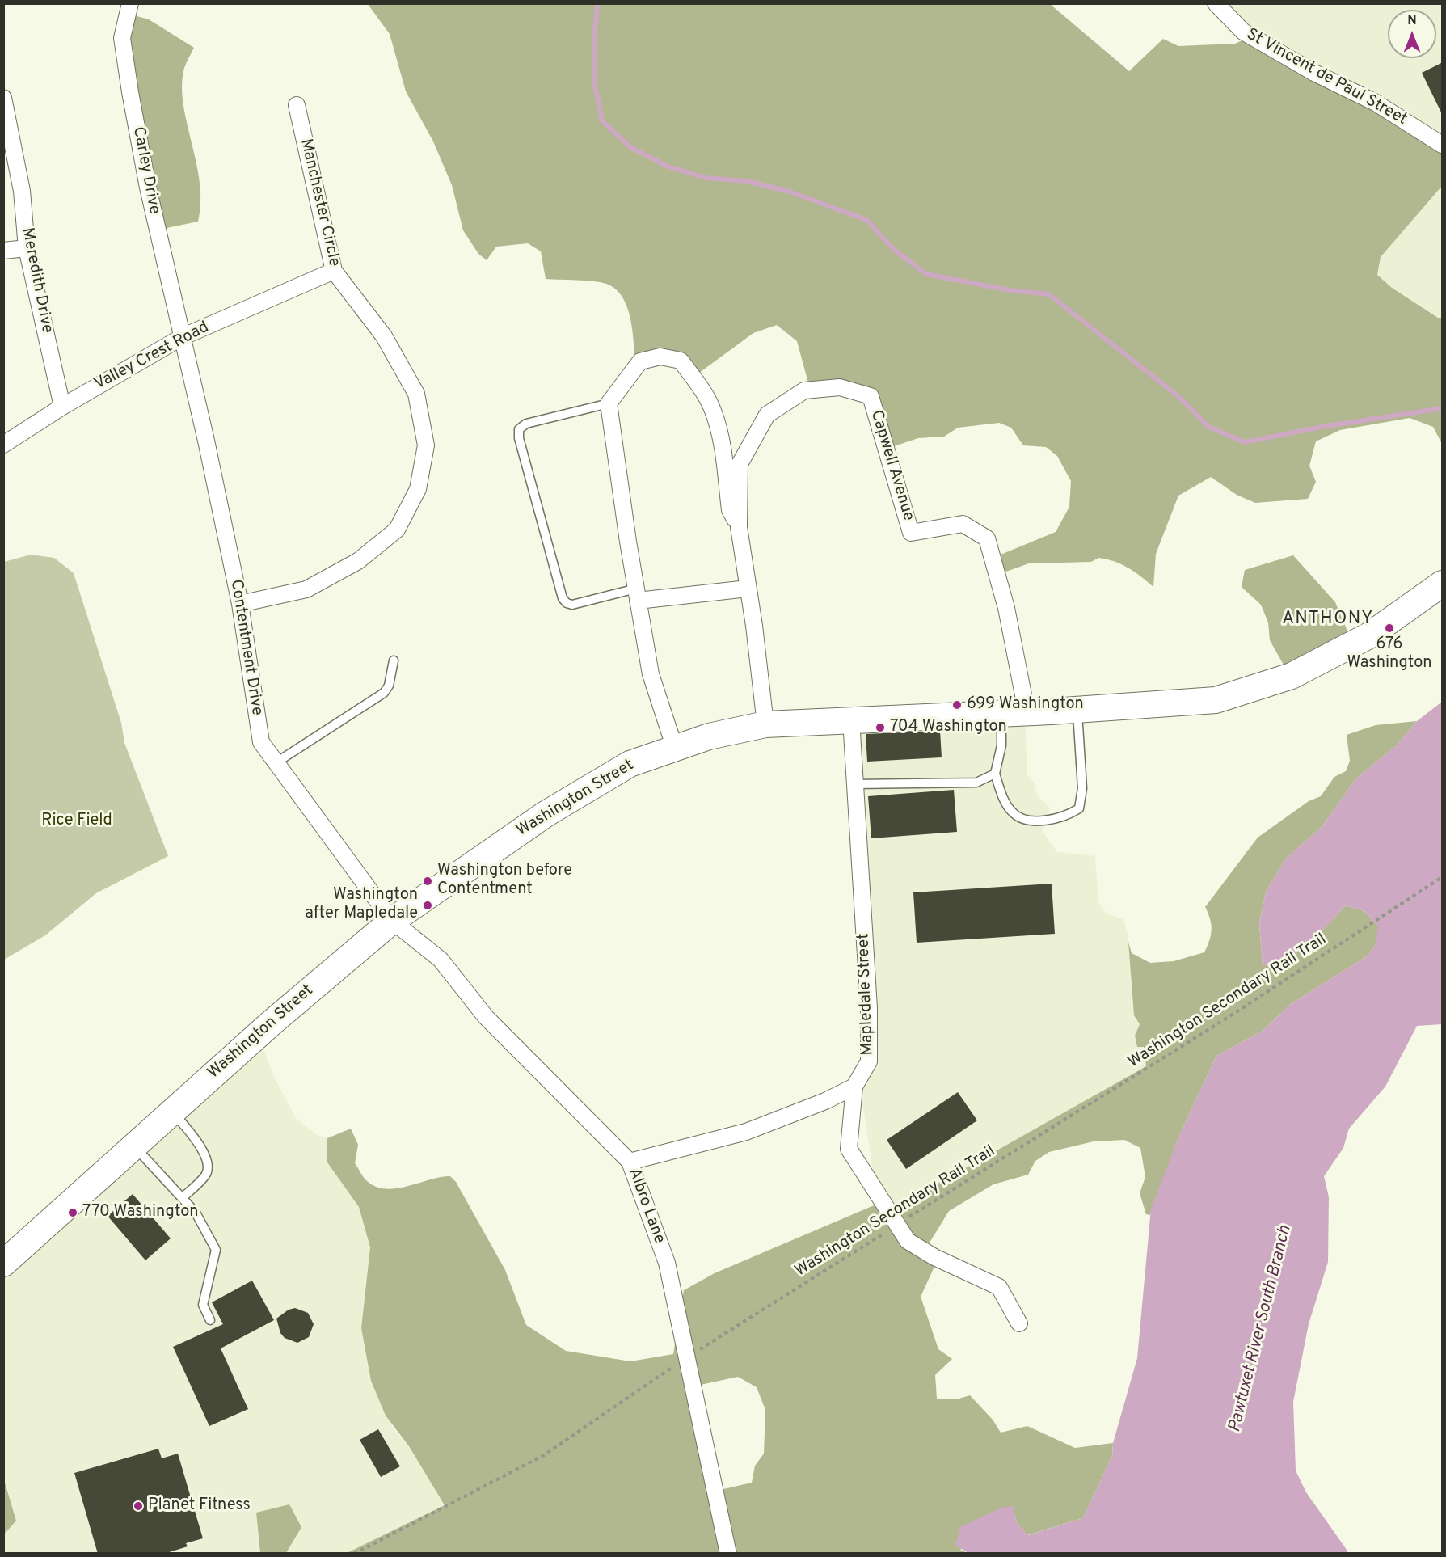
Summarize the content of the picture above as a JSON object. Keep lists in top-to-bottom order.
{
  "streets": {
    "main road": ["Washington Street"],
    "street": [
      "St Vincent de Paul Street",
      "Carley Drive",
      "Manchester Circle",
      "Meredith Drive",
      "Valley Crest Road",
      "Capwell Avenue",
      "Contentment Drive",
      "Mapledale Street",
      "Albro Lane"
    ],
    "path": ["Washington Secondary Rail Trail"]
  },
  "crossings": [
    ["Carley Drive", "Valley Crest Road"],
    ["Carley Drive", "Contentment Drive"],
    ["Manchester Circle", "Valley Crest Road"],
    ["Manchester Circle", "Contentment Drive"],
    ["Meredith Drive", "Valley Crest Road"],
    ["Valley Crest Road", "Contentment Drive"],
    ["Capwell Avenue", "Washington Street"],
    ["Contentment Drive", "Washington Street"],
    ["Contentment Drive", "Albro Lane"],
    ["Washington Street", "Mapledale Street"],
    ["Washington Street", "Albro Lane"],
    ["Washington Secondary Rail Trail", "Albro Lane"]
  ],
  "districts": ["ANTHONY"],
  "water": ["Pawtuxet River South Branch"],
  "parks": ["Rice Field"],
  "places": [
    "676 Washington",
    "699 Washington",
    "704 Washington",
    "Washington before Contentment",
    "Washington after Mapledale",
    "770 Washington",
    "Planet Fitness"
  ],
  "north": "top"
}
